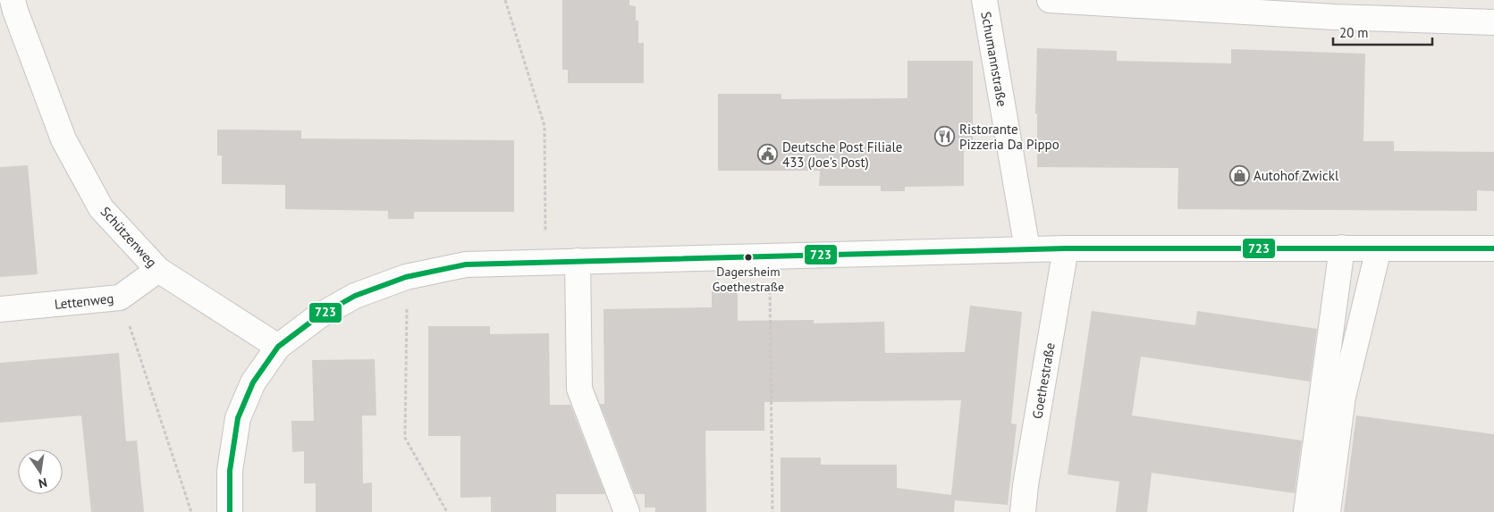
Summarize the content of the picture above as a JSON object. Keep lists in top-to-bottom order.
{
  "streets": {
    "street": [
      "Schumannstraße",
      "Schützenweg",
      "Lettenweg",
      "Goethestraße"
    ]
  },
  "crossings": [
    ["Schützenweg", "Lettenweg"]
  ],
  "places": {
    "restaurant": ["Ristorante Pizzeria Da Pippo"],
    "public building": ["Deutsche Post Filiale 433 (Joe's Post)"],
    "shop": ["Autohof Zwickl"],
    "other": ["Dagersheim Goethestraße"]
  },
  "lines": ["transit line 723"],
  "scale_bar": "20 m",
  "north": "bottom"
}
